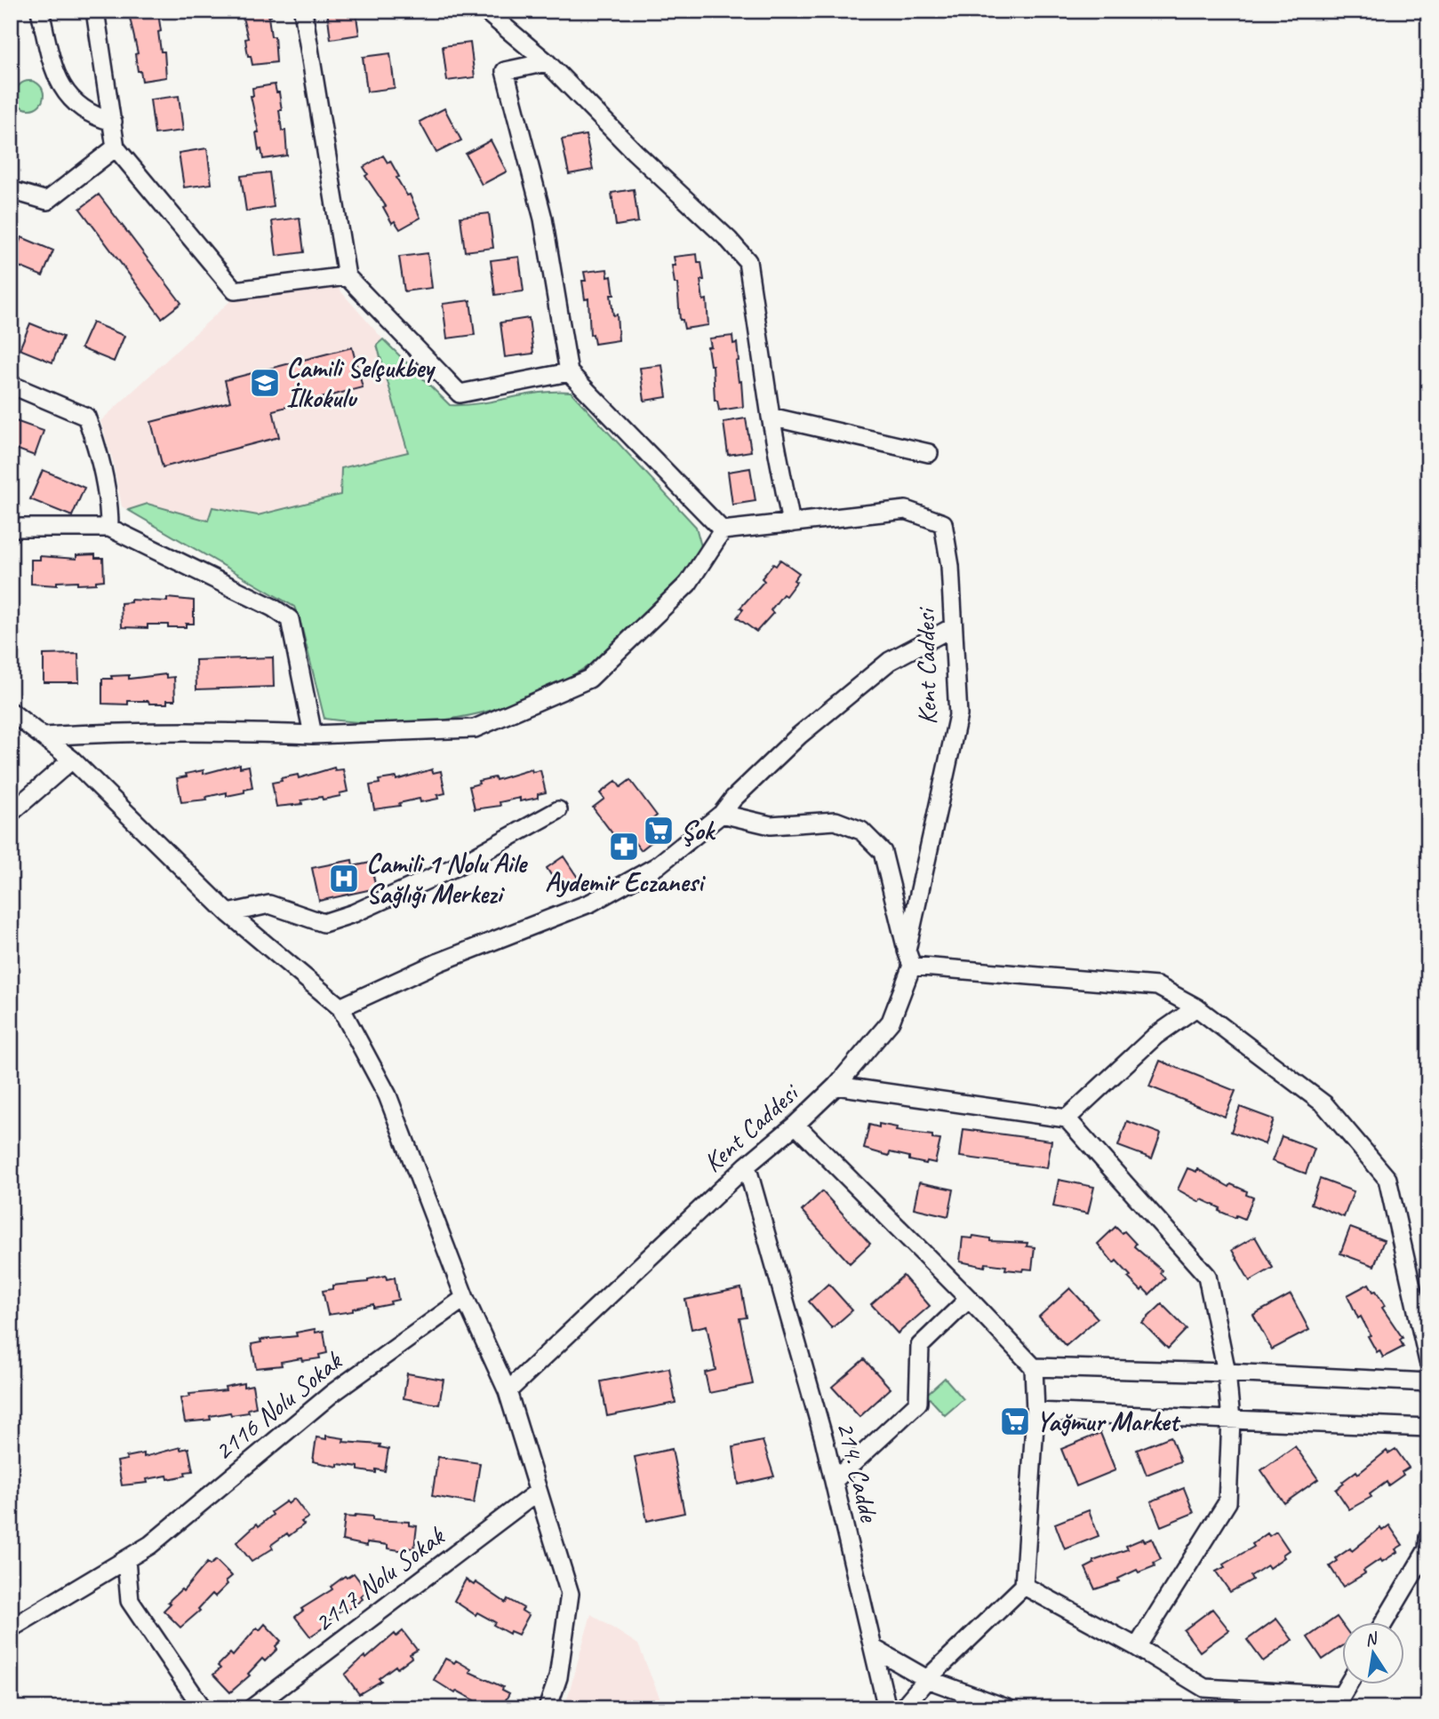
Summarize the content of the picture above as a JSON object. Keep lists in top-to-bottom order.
{
  "streets": {
    "street": [
      "Kent Caddesi",
      "2116 Nolu Sokak",
      "214. Cadde",
      "2117 Nolu Sokak"
    ]
  },
  "crossings": [
    ["Kent Caddesi", "214. Cadde"]
  ],
  "places": {
    "school or university": ["Camili Selçukbey İlkokulu"],
    "supermarket": ["Şok", "Yağmur Market"],
    "pharmacy": ["Aydemir Eczanesi"],
    "hospital": ["Camili 1 Nolu Aile Sağlığı Merkezi"]
  },
  "north": "top"
}
